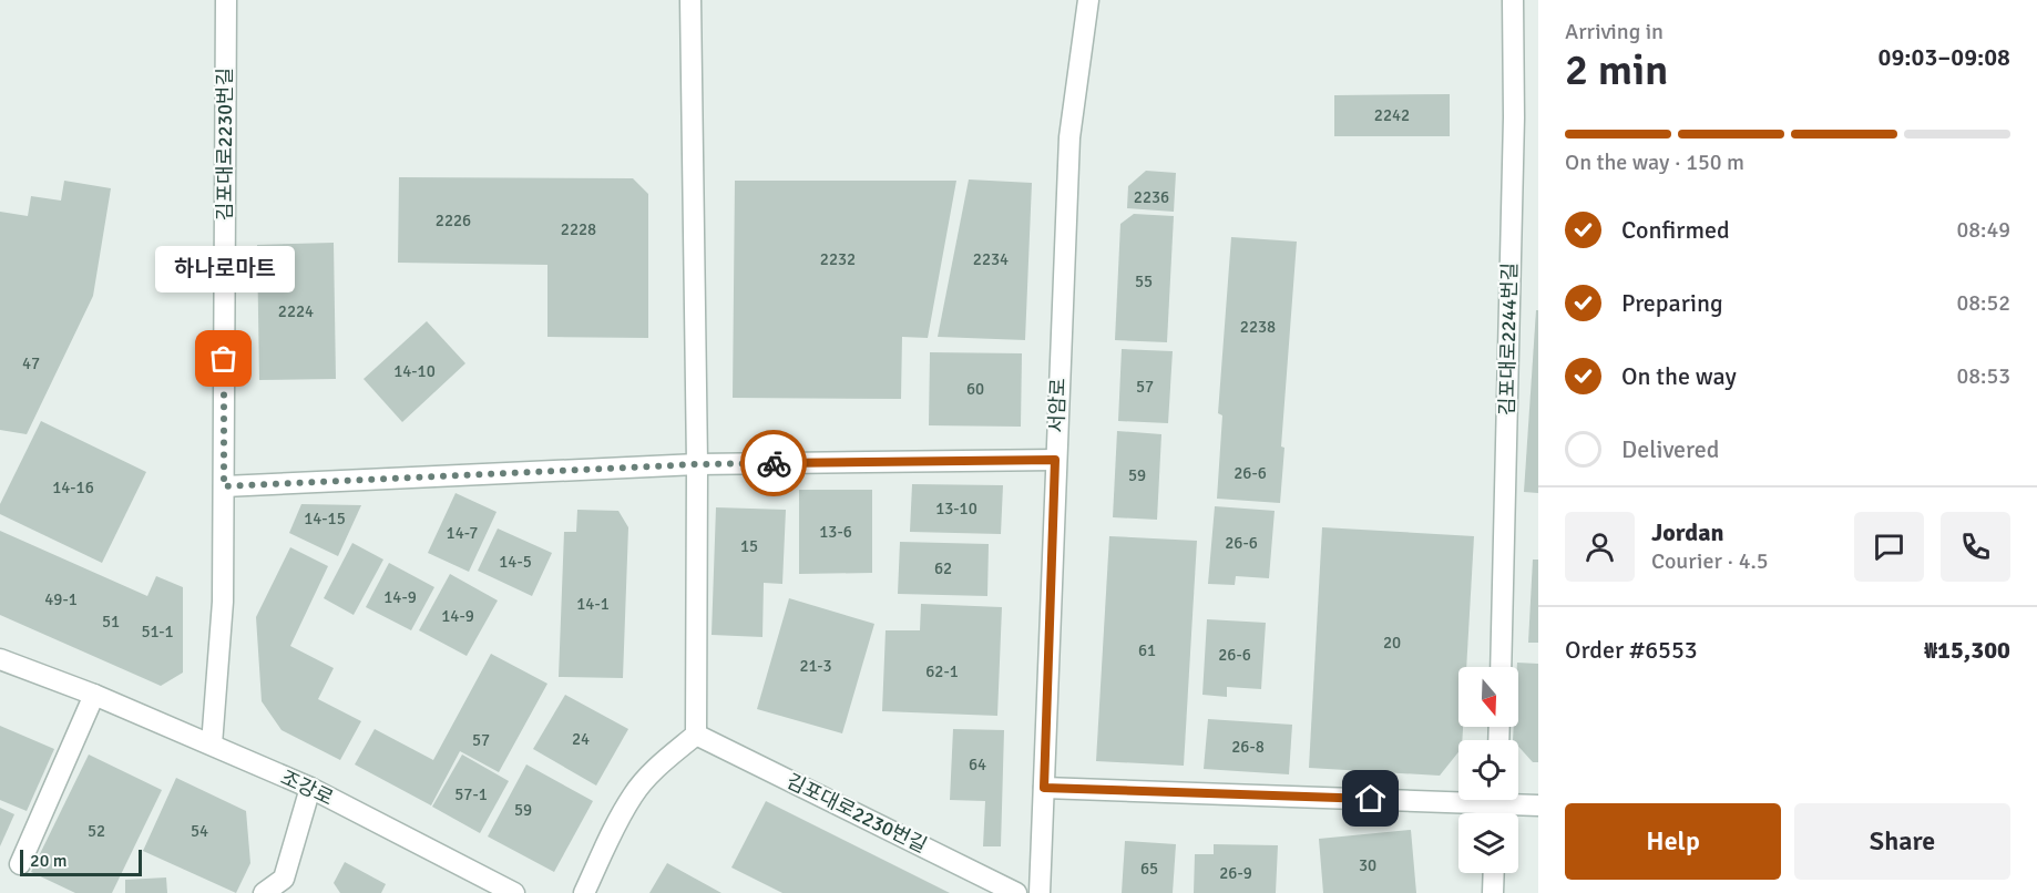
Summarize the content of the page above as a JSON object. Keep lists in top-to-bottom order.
{
  "streets": {
    "street": [
      "김포대로2230번길",
      "김포대로2244번길",
      "서암로",
      "조강로"
    ]
  },
  "crossings": [
    ["김포대로2230번길", "조강로"]
  ],
  "places": ["하나로마트"],
  "house_numbers": [
    "2242",
    "2236",
    "2226",
    "2228",
    "2232",
    "2234",
    "55",
    "2224",
    "2238",
    "47",
    "14-10",
    "57",
    "60",
    "26-6",
    "59",
    "14-16",
    "13-10",
    "14-15",
    "13-6",
    "14-7",
    "26-6",
    "15",
    "14-5",
    "62",
    "14-9",
    "49-1",
    "14-1",
    "14-9",
    "51",
    "51-1",
    "20",
    "61",
    "26-6",
    "21-3",
    "62-1",
    "24",
    "57",
    "26-8",
    "64",
    "57-1",
    "59",
    "52",
    "54",
    "30",
    "65",
    "26-9"
  ],
  "scale_bar": "20 m",
  "north": "bottom",
  "page": {
    "heading": ["2 min", "Arriving in", "09:03–09:08"],
    "panel": [
      "Jordan",
      "Courier · 4.5",
      "Order #6553",
      "₩15,300"
    ],
    "bar": "On the way · 150 m",
    "list": [
      ["Confirmed", "08:49"],
      ["Preparing", "08:52"],
      ["On the way", "08:53"],
      "Delivered"
    ],
    "bubble": "하나로마트",
    "buttons": ["Help", "Share"],
    "scale": "20 m"
  }
}
